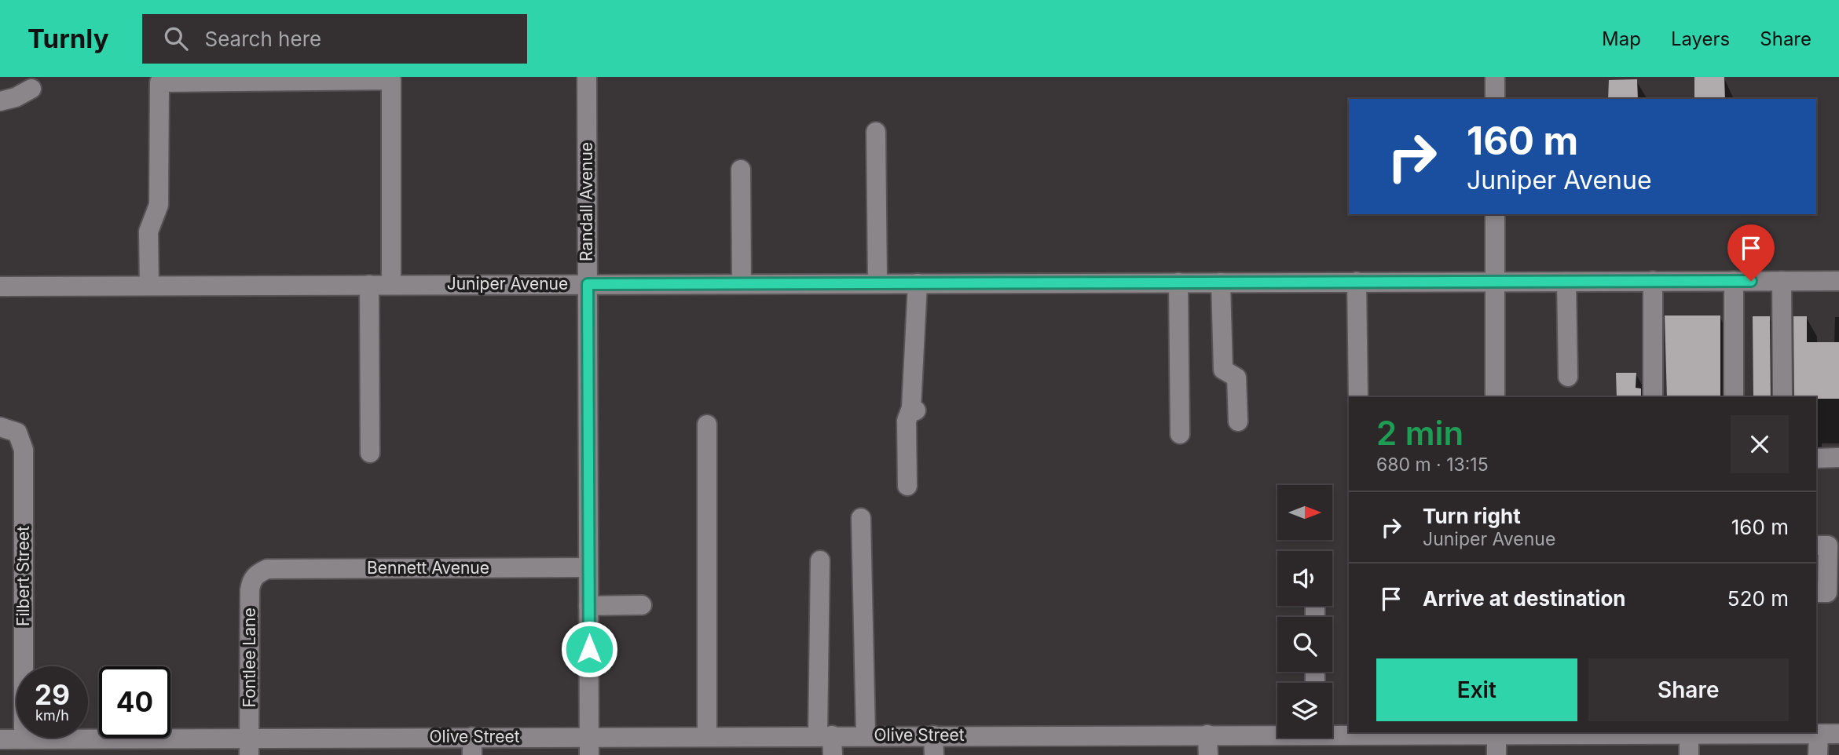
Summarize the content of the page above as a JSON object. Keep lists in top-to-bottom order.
{
  "streets": {
    "street": [
      "Randall Avenue",
      "Juniper Avenue",
      "Bennett Avenue",
      "Filbert Street",
      "Fontlee Lane",
      "Olive Street"
    ]
  },
  "crossings": [
    ["Randall Avenue", "Juniper Avenue"],
    ["Randall Avenue", "Bennett Avenue"],
    ["Randall Avenue", "Olive Street"],
    ["Bennett Avenue", "Fontlee Lane"],
    ["Filbert Street", "Olive Street"],
    ["Fontlee Lane", "Olive Street"]
  ],
  "north": "right",
  "page": {
    "header": "Turnly",
    "search": "Search here",
    "nav": ["Map", "Layers", "Share"],
    "turn": ["160 m", "Juniper Avenue"],
    "heading": ["2 min", "680 m · 13:15"],
    "list": [
      {
        "name": "Turn right",
        "note": "Juniper Avenue",
        "value": "160 m"
      },
      {
        "name": "Arrive at destination",
        "value": "520 m"
      }
    ],
    "buttons": ["Exit", "Share"],
    "speed": "29 km/h",
    "limit": "40"
  }
}
